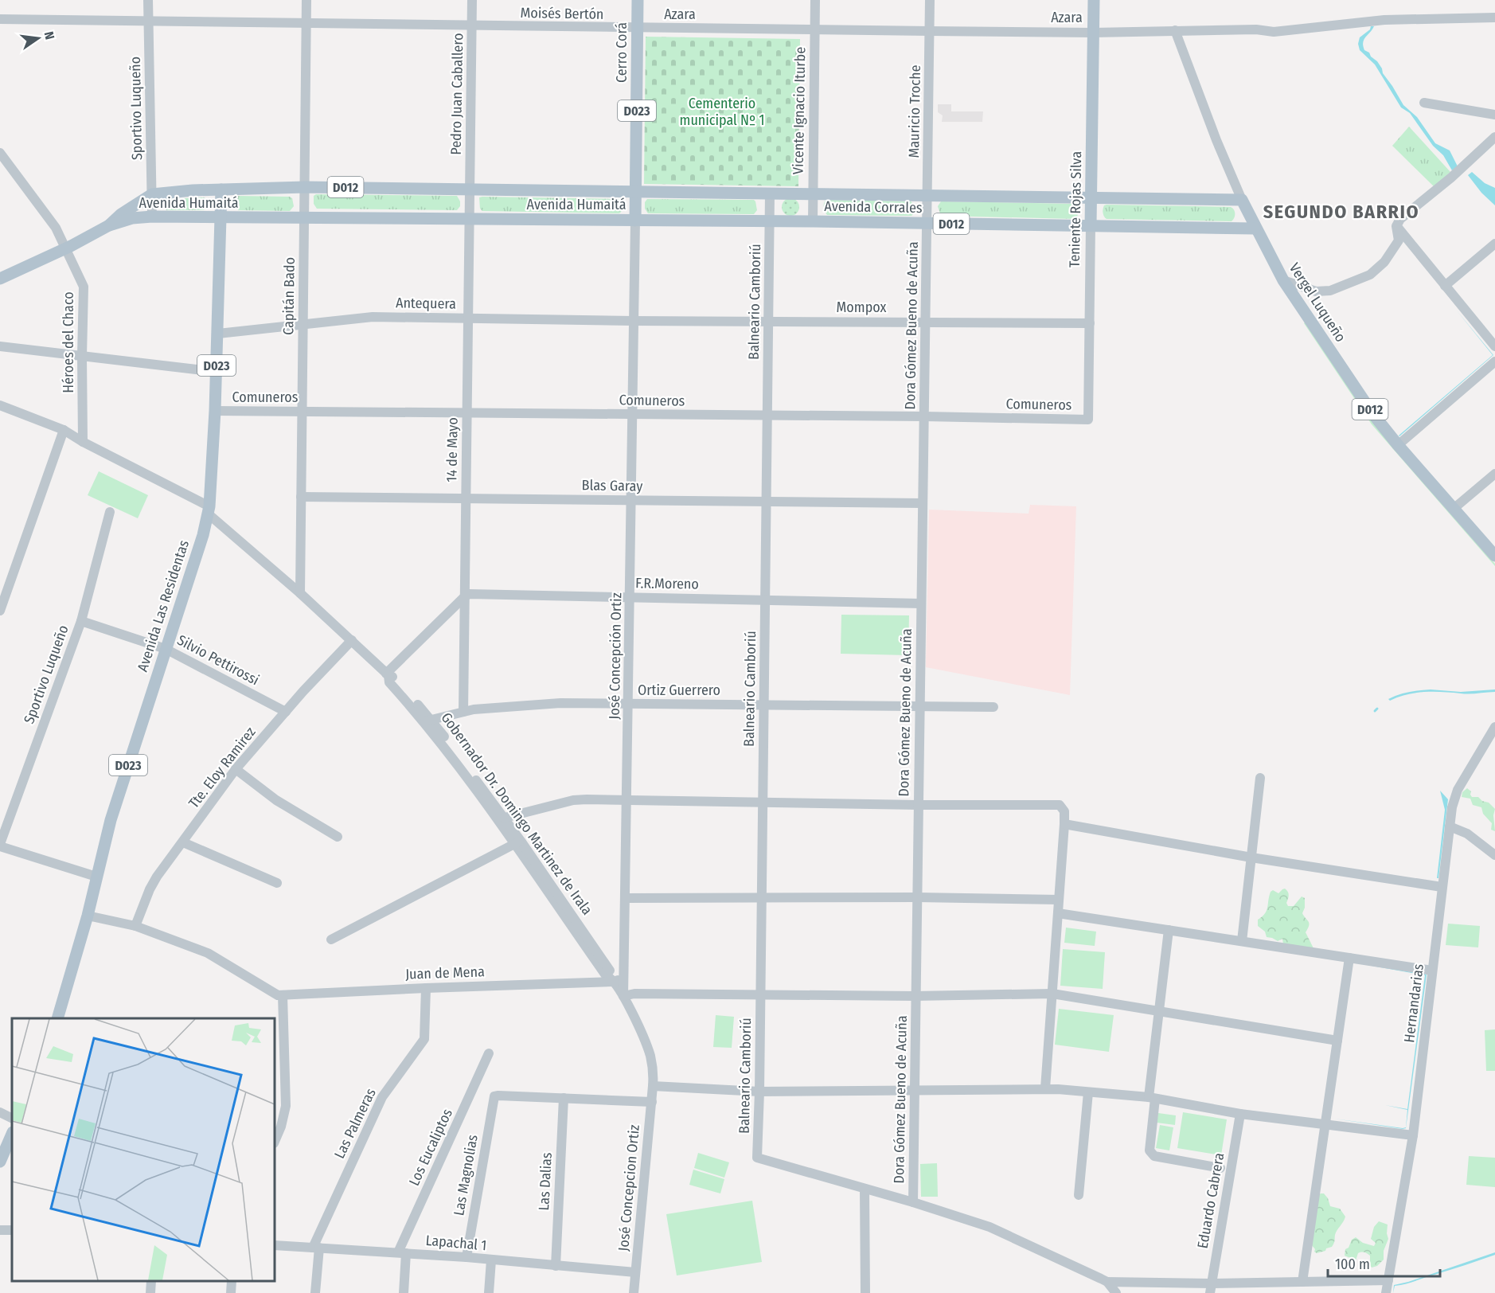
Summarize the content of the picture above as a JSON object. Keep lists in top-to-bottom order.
{
  "streets": {
    "main road": [
      "Cerro Corá",
      "D023",
      "D012",
      "Avenida Humaitá",
      "Avenida Corrales",
      "Teniente Rojas Silva",
      "Vergel Luqueño",
      "Avenida Las Residentas"
    ],
    "street": [
      "Moisés Bertón",
      "Azara",
      "Pedro Juan Caballero",
      "Sportivo Luqueño",
      "Vicente Ignacio Iturbe",
      "Mauricio Troche",
      "Capitán Bado",
      "Balneario Camboriú",
      "Antequera",
      "Mompox",
      "Dora Gómez Bueno de Acuña",
      "Héroes del Chaco",
      "Comuneros",
      "14 de Mayo",
      "Blas Garay",
      "F.R.Moreno",
      "José Concepción Ortiz",
      "Silvio Pettirossi",
      "Ortiz Guerrero",
      "Tte. Eloy Ramirez",
      "Gobernador Dr. Domingo Martinez de Irala",
      "Juan de Mena",
      "Hernandarias",
      "Las Palmeras",
      "Los Eucaliptos",
      "Las Magnolias",
      "Las Dalias",
      "José Concepcion Ortiz",
      "Eduardo Cabrera",
      "Lapachal 1"
    ]
  },
  "crossings": [
    ["Moisés Bertón", "Azara"],
    ["Moisés Bertón", "Cerro Corá"],
    ["Moisés Bertón", "Pedro Juan Caballero"],
    ["Moisés Bertón", "Sportivo Luqueño"],
    ["Moisés Bertón", "Capitán Bado"],
    ["Azara", "Cerro Corá"],
    ["Azara", "Vicente Ignacio Iturbe"],
    ["Azara", "Mauricio Troche"],
    ["Azara", "Teniente Rojas Silva"],
    ["Azara", "Vergel Luqueño"],
    ["Cerro Corá", "Avenida Humaitá"],
    ["Cerro Corá", "Avenida Corrales"],
    ["Cerro Corá", "José Concepción Ortiz"],
    ["Pedro Juan Caballero", "Avenida Humaitá"],
    ["Pedro Juan Caballero", "14 de Mayo"],
    ["Sportivo Luqueño", "Avenida Humaitá"],
    ["Sportivo Luqueño", "Silvio Pettirossi"],
    ["Vicente Ignacio Iturbe", "Avenida Corrales"],
    ["Mauricio Troche", "Avenida Corrales"],
    ["Mauricio Troche", "Dora Gómez Bueno de Acuña"],
    ["D012", "Avenida Humaitá"],
    ["D012", "Héroes del Chaco"],
    ["Avenida Humaitá", "Avenida Corrales"],
    ["Avenida Humaitá", "Capitán Bado"],
    ["Avenida Humaitá", "14 de Mayo"],
    ["Avenida Humaitá", "Avenida Las Residentas"],
    ["Avenida Humaitá", "José Concepción Ortiz"],
    ["Avenida Corrales", "Teniente Rojas Silva"],
    ["Avenida Corrales", "Balneario Camboriú"],
    ["Avenida Corrales", "Vergel Luqueño"],
    ["Avenida Corrales", "Dora Gómez Bueno de Acuña"],
    ["Avenida Corrales", "José Concepción Ortiz"],
    ["Teniente Rojas Silva", "Mompox"],
    ["Teniente Rojas Silva", "Comuneros"],
    ["Capitán Bado", "Antequera"],
    ["Capitán Bado", "Comuneros"],
    ["Capitán Bado", "Blas Garay"],
    ["Capitán Bado", "Gobernador Dr. Domingo Martinez de Irala"],
    ["Balneario Camboriú", "Mompox"],
    ["Balneario Camboriú", "Comuneros"],
    ["Balneario Camboriú", "Blas Garay"],
    ["Balneario Camboriú", "F.R.Moreno"],
    ["Balneario Camboriú", "Ortiz Guerrero"],
    ["Antequera", "Mompox"],
    ["Antequera", "14 de Mayo"],
    ["Antequera", "Avenida Las Residentas"],
    ["Antequera", "José Concepción Ortiz"],
    ["Mompox", "Dora Gómez Bueno de Acuña"],
    ["Mompox", "José Concepción Ortiz"],
    ["Dora Gómez Bueno de Acuña", "Comuneros"],
    ["Dora Gómez Bueno de Acuña", "Blas Garay"],
    ["Dora Gómez Bueno de Acuña", "F.R.Moreno"],
    ["Dora Gómez Bueno de Acuña", "Ortiz Guerrero"],
    ["Héroes del Chaco", "Gobernador Dr. Domingo Martinez de Irala"],
    ["Comuneros", "14 de Mayo"],
    ["Comuneros", "Avenida Las Residentas"],
    ["Comuneros", "José Concepción Ortiz"],
    ["14 de Mayo", "Blas Garay"],
    ["14 de Mayo", "F.R.Moreno"],
    ["14 de Mayo", "Ortiz Guerrero"],
    ["Blas Garay", "José Concepción Ortiz"],
    ["F.R.Moreno", "José Concepción Ortiz"],
    ["Avenida Las Residentas", "Silvio Pettirossi"],
    ["Avenida Las Residentas", "Gobernador Dr. Domingo Martinez de Irala"],
    ["José Concepción Ortiz", "Ortiz Guerrero"],
    ["José Concepción Ortiz", "Gobernador Dr. Domingo Martinez de Irala"],
    ["José Concepción Ortiz", "José Concepcion Ortiz"],
    ["Silvio Pettirossi", "Tte. Eloy Ramirez"],
    ["Ortiz Guerrero", "Gobernador Dr. Domingo Martinez de Irala"],
    ["Tte. Eloy Ramirez", "Gobernador Dr. Domingo Martinez de Irala"],
    ["Gobernador Dr. Domingo Martinez de Irala", "Juan de Mena"],
    ["Juan de Mena", "Las Palmeras"],
    ["Las Palmeras", "Lapachal 1"],
    ["Los Eucaliptos", "Lapachal 1"],
    ["Las Magnolias", "Las Dalias"],
    ["Las Magnolias", "Lapachal 1"],
    ["Las Dalias", "Lapachal 1"],
    ["José Concepcion Ortiz", "Lapachal 1"]
  ],
  "districts": ["SEGUNDO BARRIO"],
  "parks": ["Cementerio municipal Nº 1"],
  "scale_bar": "100 m",
  "north": "right"
}
